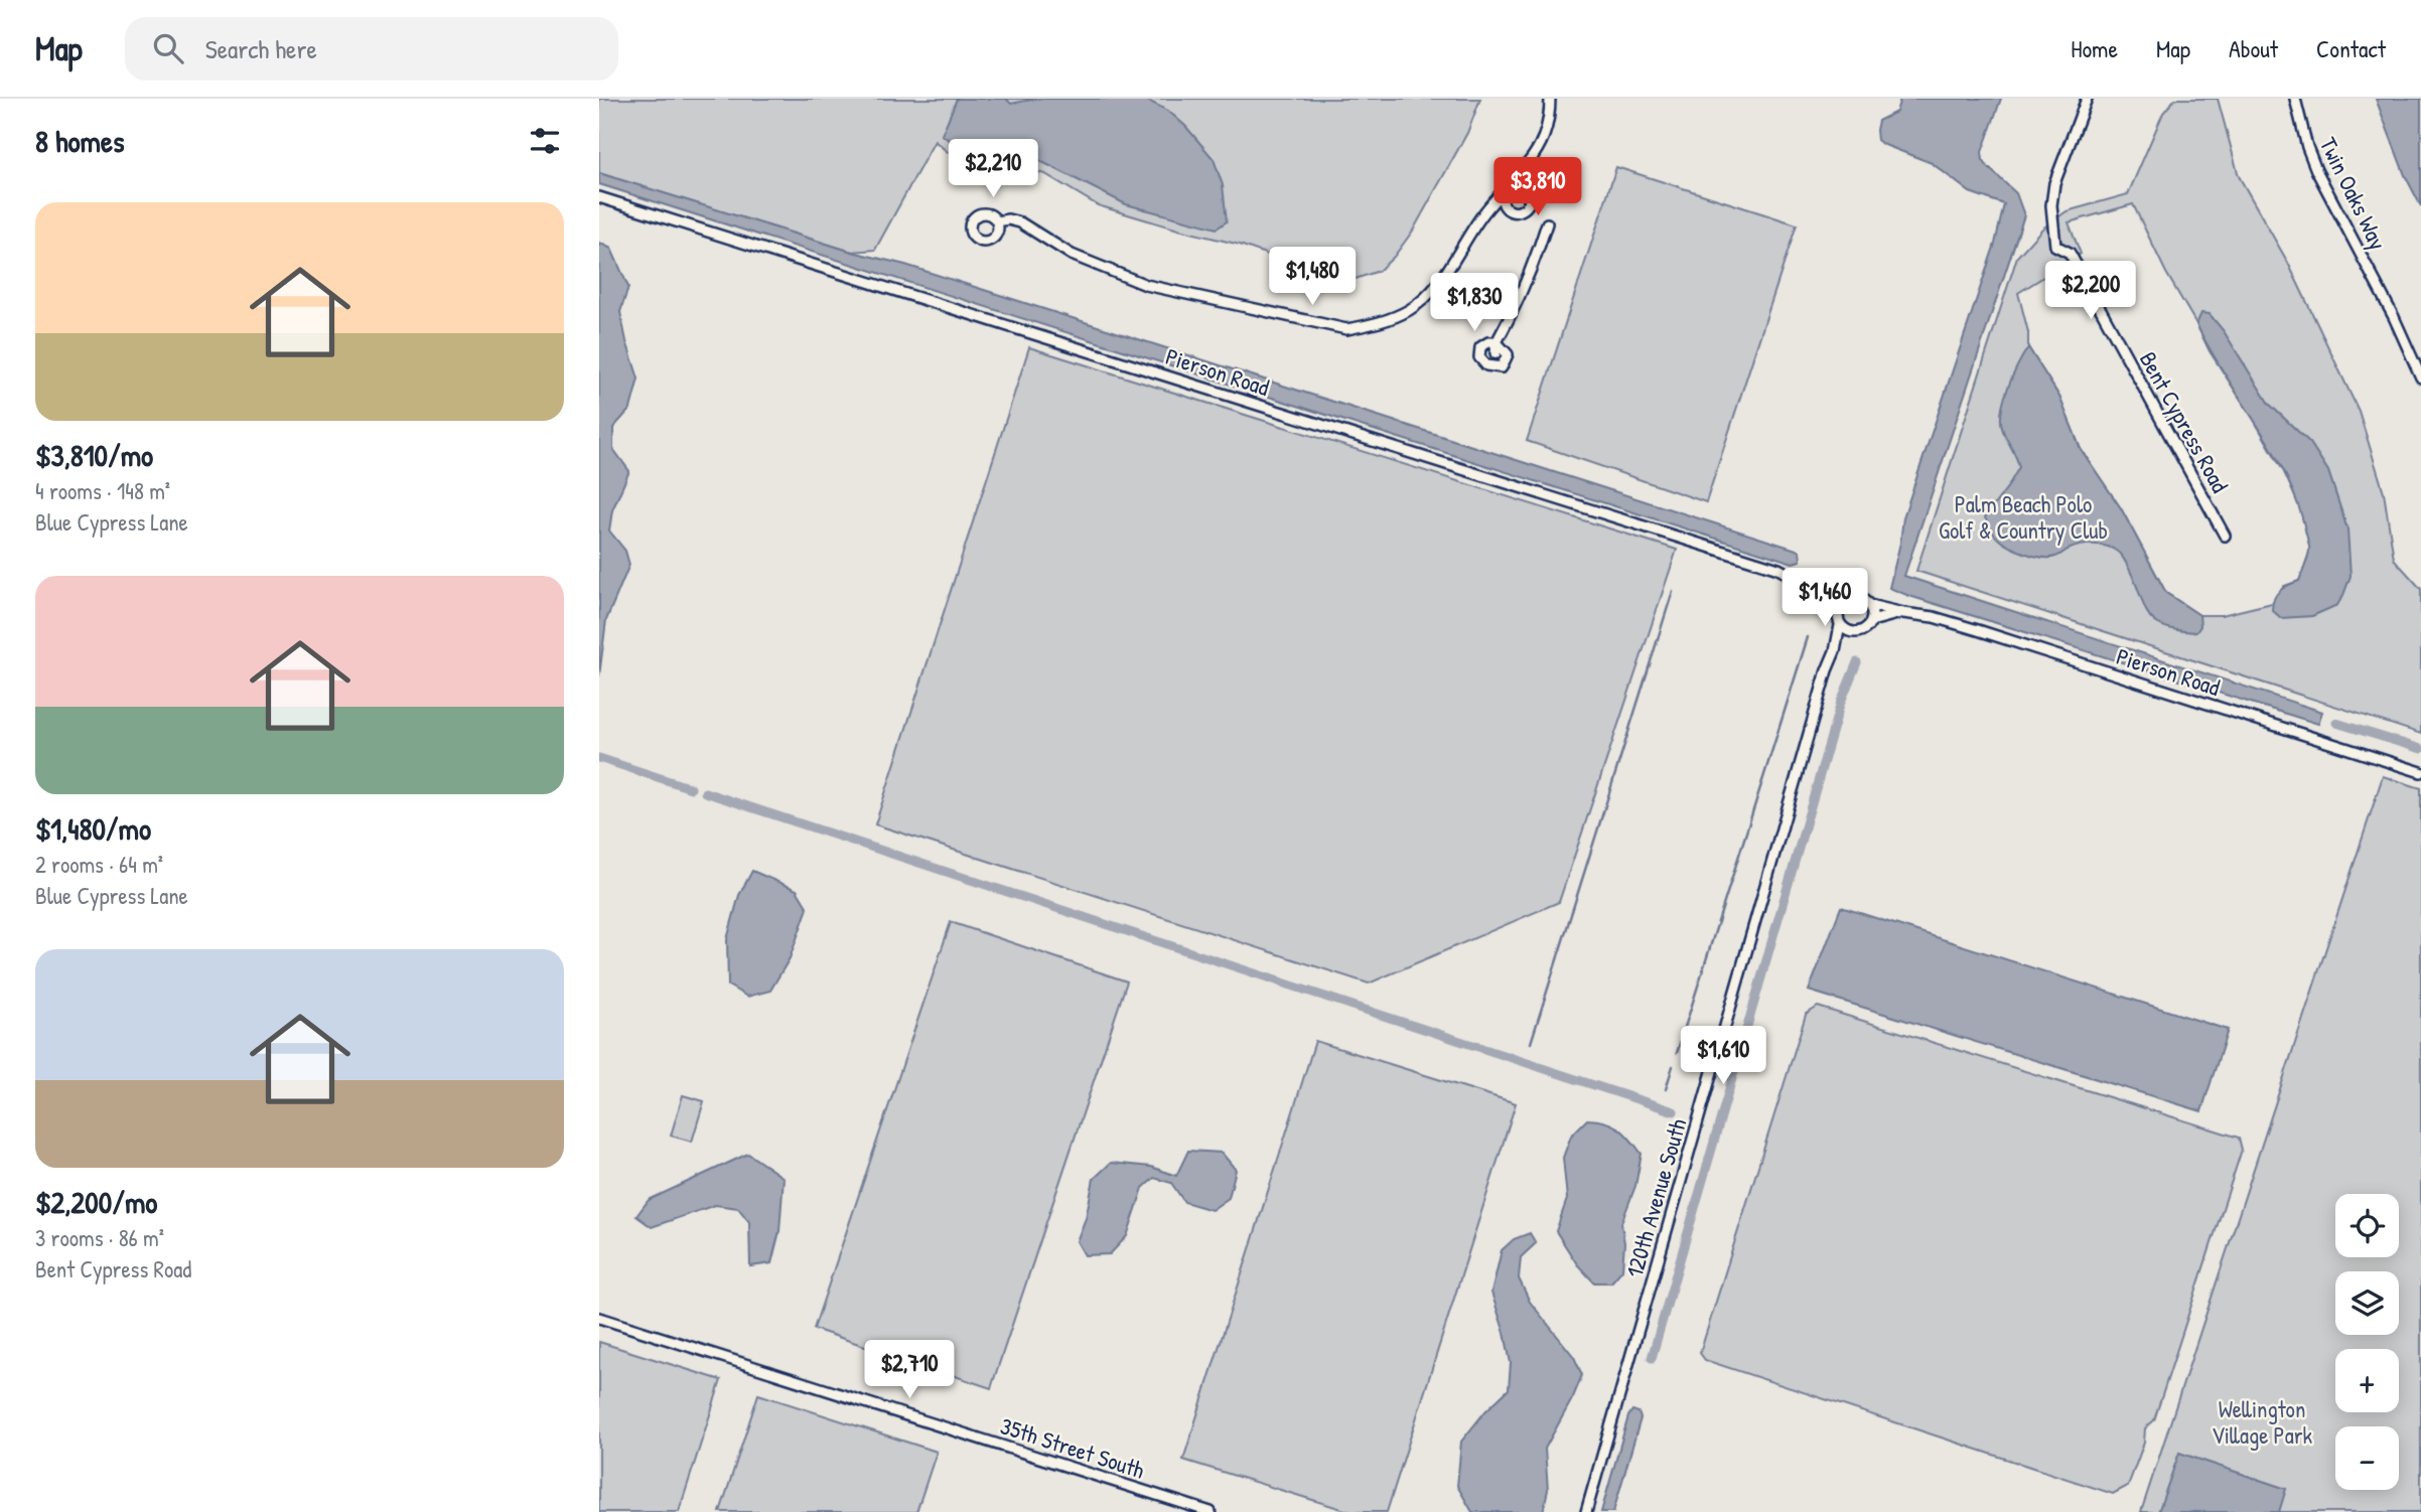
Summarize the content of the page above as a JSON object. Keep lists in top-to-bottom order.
{
  "streets": {
    "street": [
      "Twin Oaks Way",
      "Pierson Road",
      "Bent Cypress Road",
      "120th Avenue South",
      "35th Street South"
    ]
  },
  "crossings": [
    ["Pierson Road", "120th Avenue South"]
  ],
  "parks": ["Palm Beach Polo Golf & Country Club", "Wellington Village Park"],
  "page": {
    "header": "Map",
    "search": "Search here",
    "nav": [
      "Home",
      "Map",
      "About",
      "Contact"
    ],
    "heading": "8 homes",
    "price": [
      "$2,210",
      "$3,810",
      "$1,480",
      "$2,200",
      "$1,830",
      "$1,460",
      "$1,610",
      "$2,710"
    ],
    "list": [
      {
        "name": "$3,810/mo",
        "note": "4 rooms · 148 m² · Blue Cypress Lane"
      },
      {
        "name": "$1,480/mo",
        "note": "2 rooms · 64 m² · Blue Cypress Lane"
      },
      {
        "name": "$2,200/mo",
        "note": "3 rooms · 86 m² · Bent Cypress Road"
      }
    ],
    "map_buttons": ["+", "−"]
  }
}
